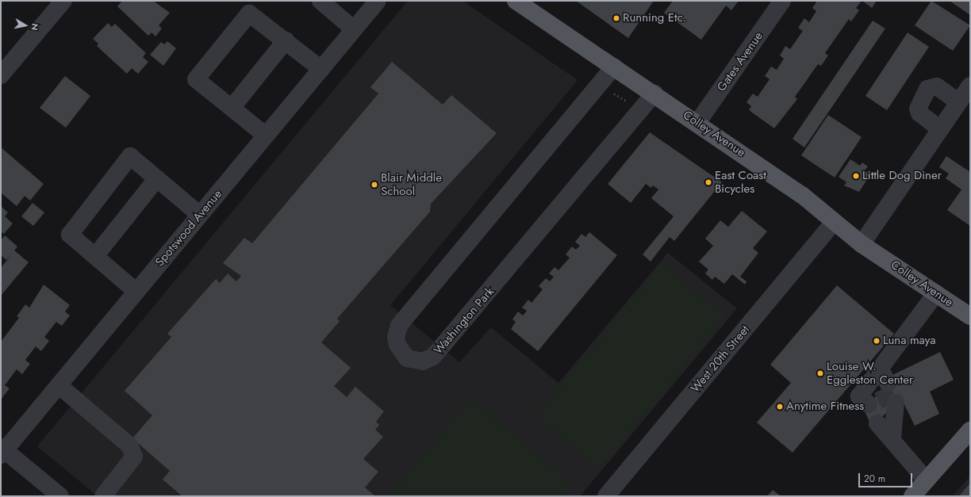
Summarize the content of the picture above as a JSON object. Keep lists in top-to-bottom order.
{
  "streets": {
    "main road": ["Colley Avenue"],
    "street": [
      "Gates Avenue",
      "Spotswood Avenue",
      "Washington Park",
      "West 20th Street"
    ]
  },
  "crossings": [
    ["Gates Avenue", "Colley Avenue"],
    ["Colley Avenue", "Washington Park"],
    ["Colley Avenue", "West 20th Street"]
  ],
  "places": [
    "Running Etc.",
    "Little Dog Diner",
    "East Coast Bicycles",
    "Blair Middle School",
    "Luna maya",
    "Louise W. Eggleston Center",
    "Anytime Fitness"
  ],
  "scale_bar": "20 m",
  "north": "right"
}
